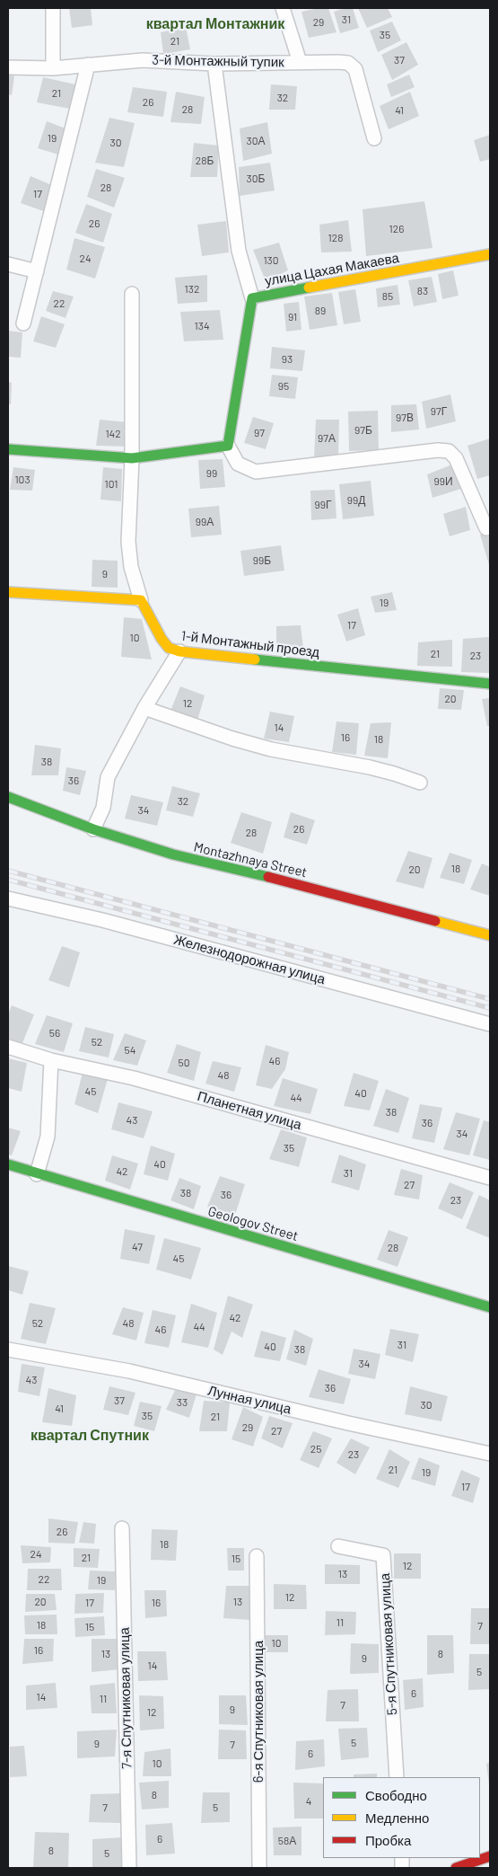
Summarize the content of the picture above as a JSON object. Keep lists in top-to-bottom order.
{
  "streets": {
    "street": [
      "3-й Монтажный тупик",
      "улица Цахая Макаева",
      "1-й Монтажный проезд",
      "Montazhnaya Street",
      "Железнодорожная улица",
      "Планетная улица",
      "Geologov Street",
      "Лунная улица",
      "5-я Спутниковая улица",
      "7-я Спутниковая улица",
      "6-я Спутниковая улица"
    ]
  },
  "districts": ["квартал Монтажник", "квартал Спутник"],
  "house_numbers": [
    "31",
    "29",
    "35",
    "21",
    "37",
    "21",
    "32",
    "26",
    "28",
    "41",
    "19",
    "30А",
    "30",
    "28Б",
    "30Б",
    "28",
    "17",
    "26",
    "126",
    "128",
    "24",
    "130",
    "132",
    "83",
    "85",
    "22",
    "89",
    "91",
    "134",
    "93",
    "95",
    "97Г",
    "97В",
    "97Б",
    "97",
    "142",
    "97А",
    "99",
    "103",
    "99И",
    "101",
    "99Д",
    "99Г",
    "99А",
    "99Б",
    "9",
    "19",
    "17",
    "10",
    "21",
    "23",
    "20",
    "12",
    "14",
    "16",
    "18",
    "38",
    "36",
    "32",
    "34",
    "26",
    "28",
    "18",
    "20",
    "56",
    "52",
    "54",
    "46",
    "50",
    "48",
    "45",
    "40",
    "44",
    "38",
    "43",
    "36",
    "34",
    "35",
    "40",
    "42",
    "31",
    "27",
    "38",
    "36",
    "23",
    "47",
    "28",
    "45",
    "42",
    "52",
    "48",
    "44",
    "46",
    "31",
    "40",
    "38",
    "34",
    "43",
    "36",
    "37",
    "33",
    "30",
    "41",
    "35",
    "21",
    "29",
    "27",
    "25",
    "23",
    "21",
    "19",
    "17",
    "26",
    "18",
    "24",
    "21",
    "15",
    "12",
    "13",
    "22",
    "19",
    "12",
    "20",
    "13",
    "17",
    "16",
    "11",
    "18",
    "7",
    "15",
    "10",
    "16",
    "13",
    "8",
    "9",
    "14",
    "5",
    "6",
    "14",
    "11",
    "7",
    "9",
    "12",
    "5",
    "9",
    "7",
    "6",
    "10",
    "8",
    "4",
    "7",
    "5",
    "6",
    "58А",
    "8",
    "5"
  ],
  "legend": ["Свободно", "Медленно", "Пробка"]
}
